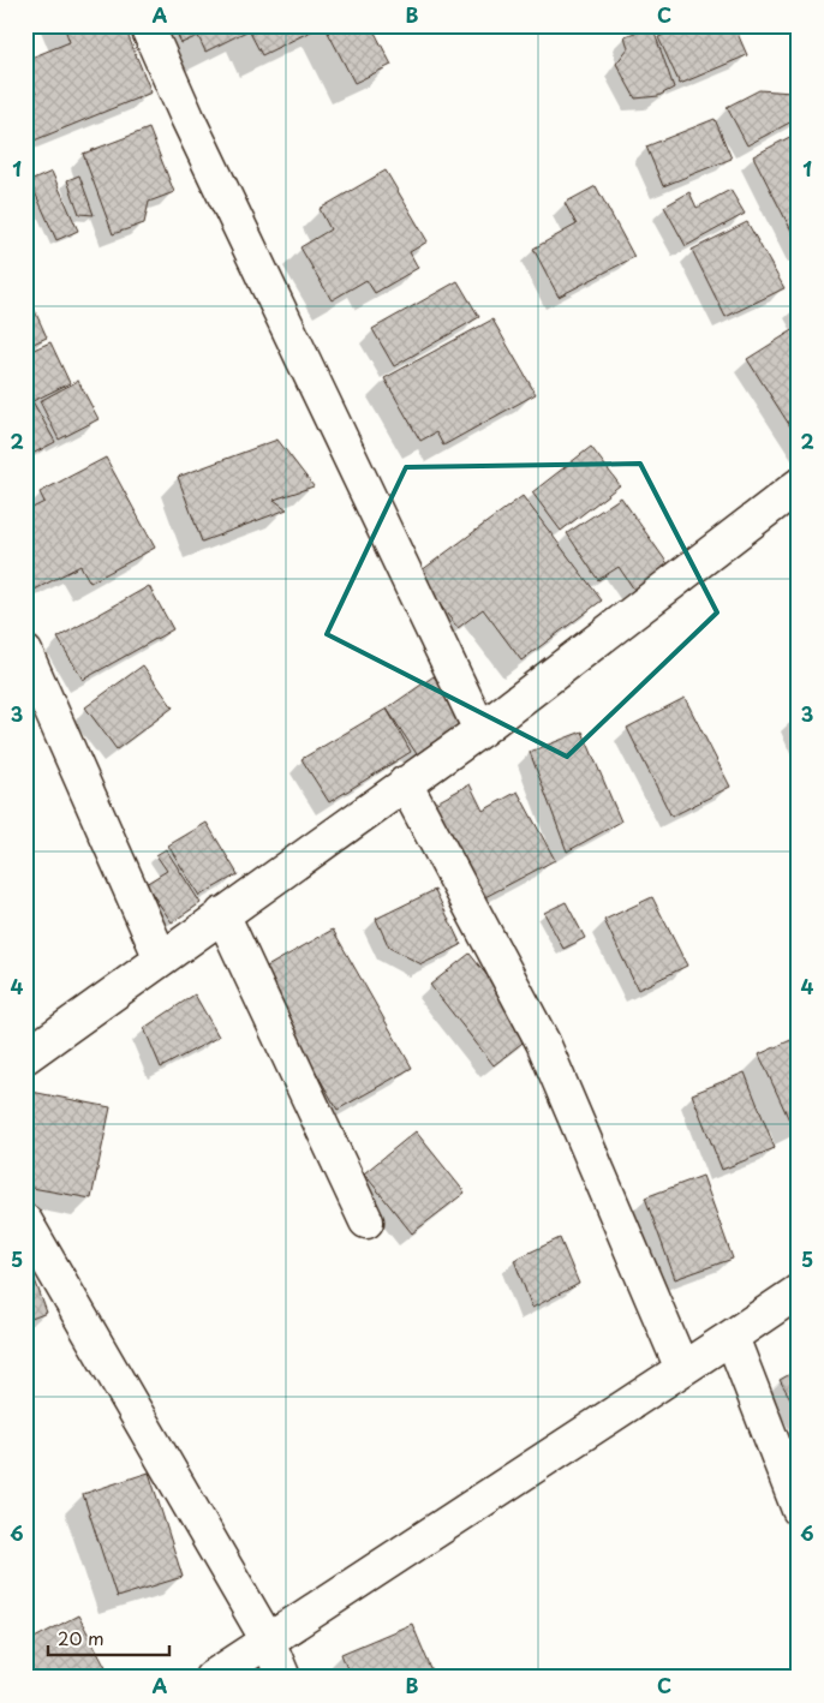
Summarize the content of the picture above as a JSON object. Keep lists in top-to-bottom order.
{
  "scale_bar": "20 m",
  "grid": {
    "columns": ["A", "B", "C"],
    "rows": [
      "1",
      "2",
      "3",
      "4",
      "5",
      "6"
    ]
  }
}
